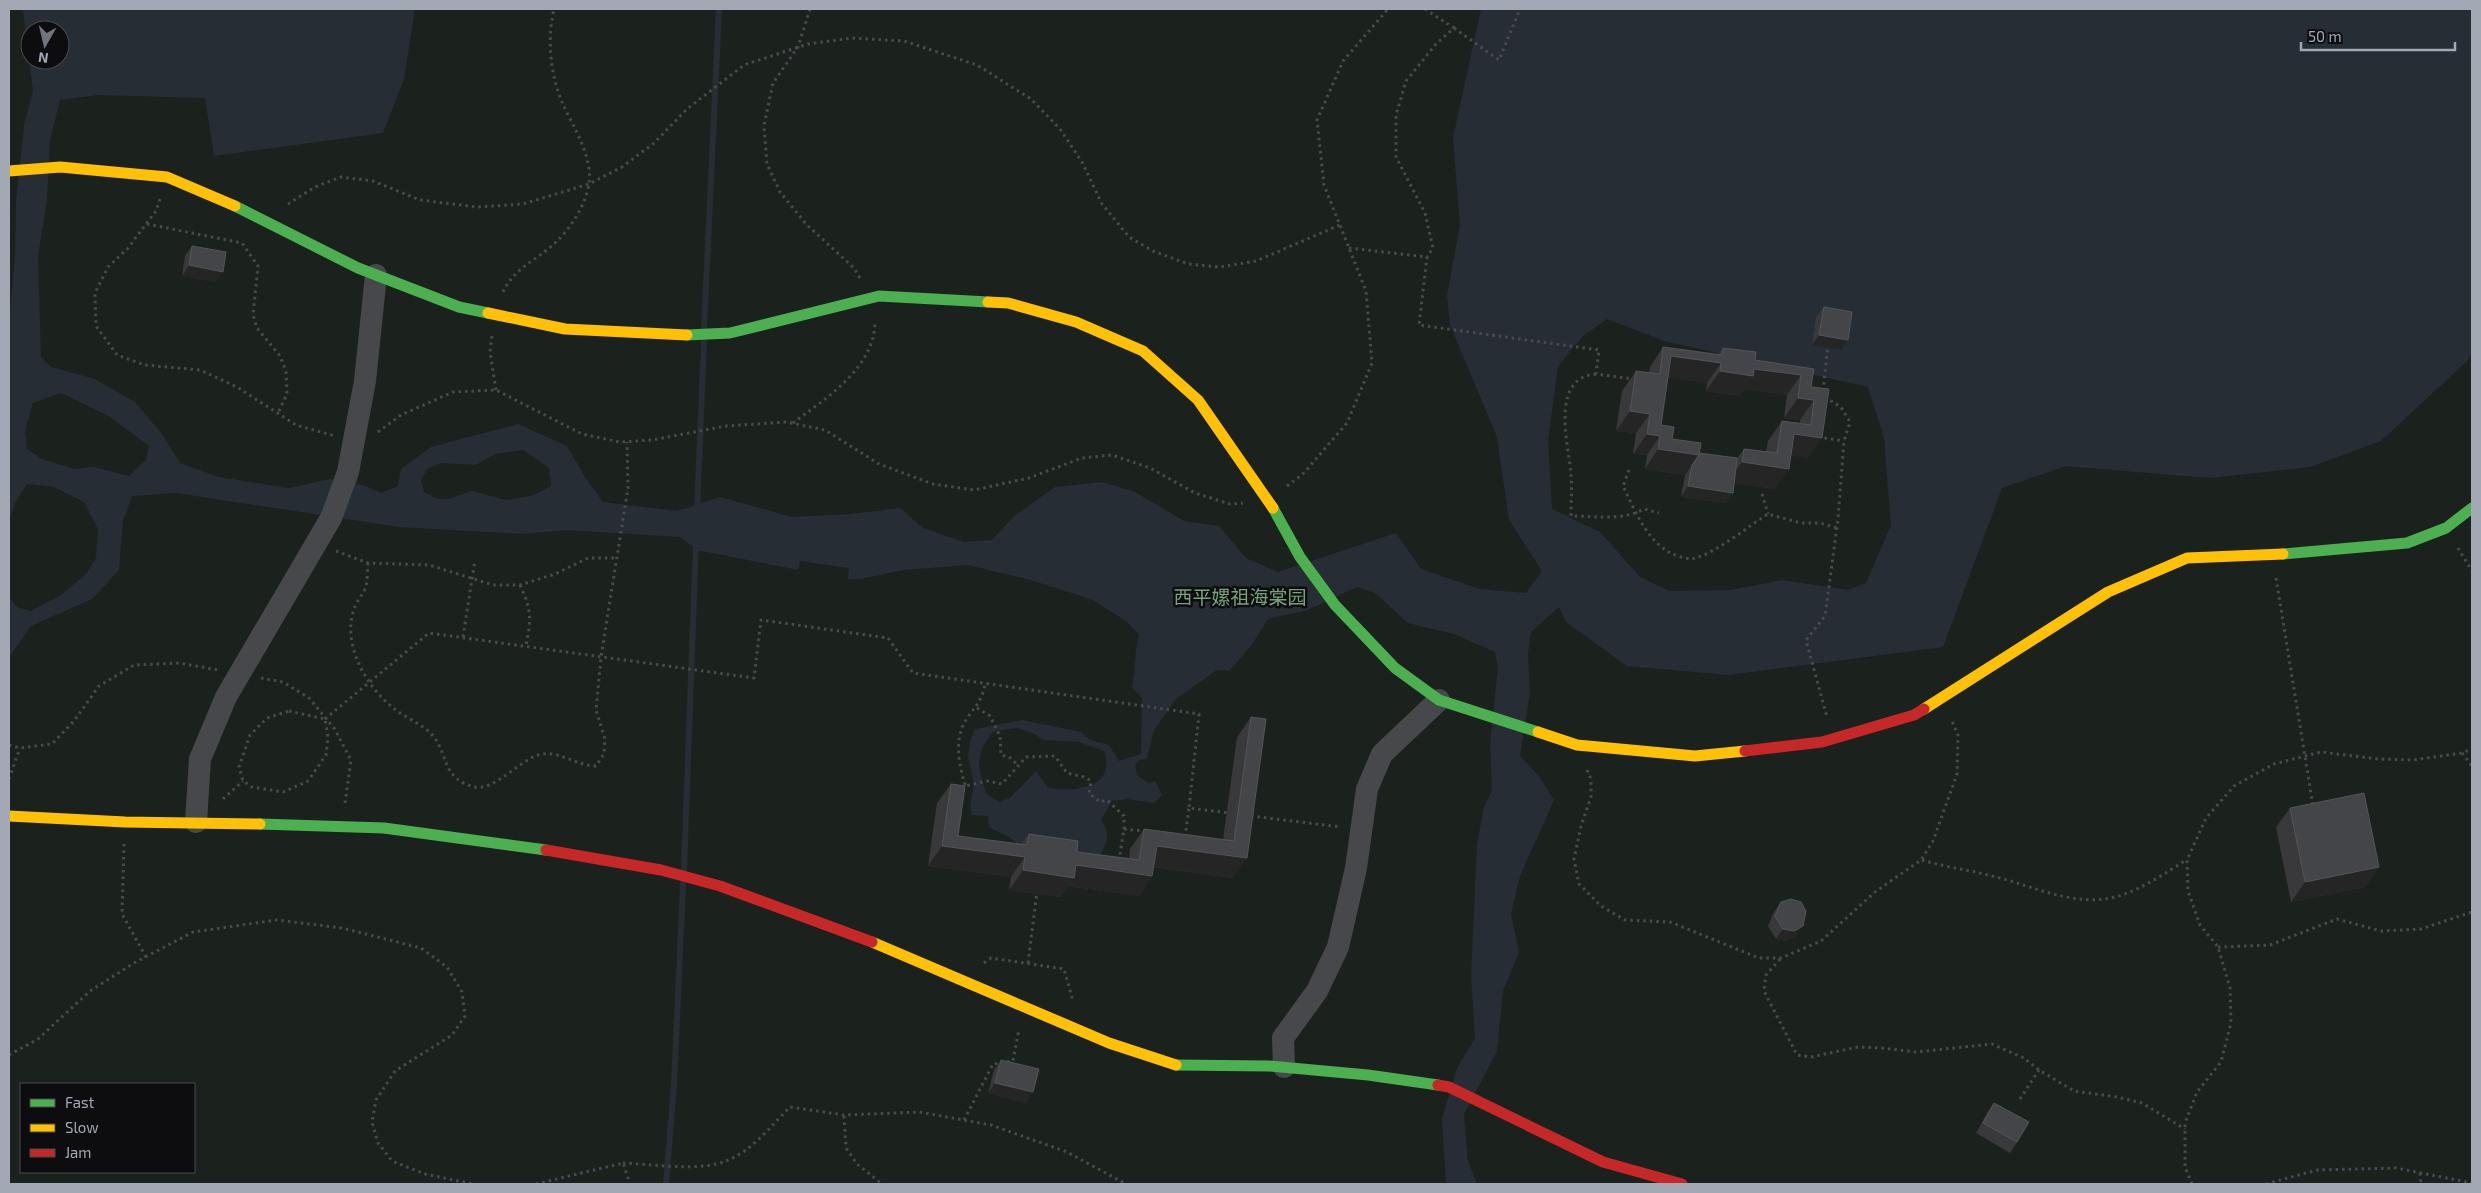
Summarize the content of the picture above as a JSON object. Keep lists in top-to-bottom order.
{
  "parks": ["西平嫘祖海棠园"],
  "legend": ["Fast", "Slow", "Jam"],
  "scale_bar": "50 m",
  "north": "bottom"
}
